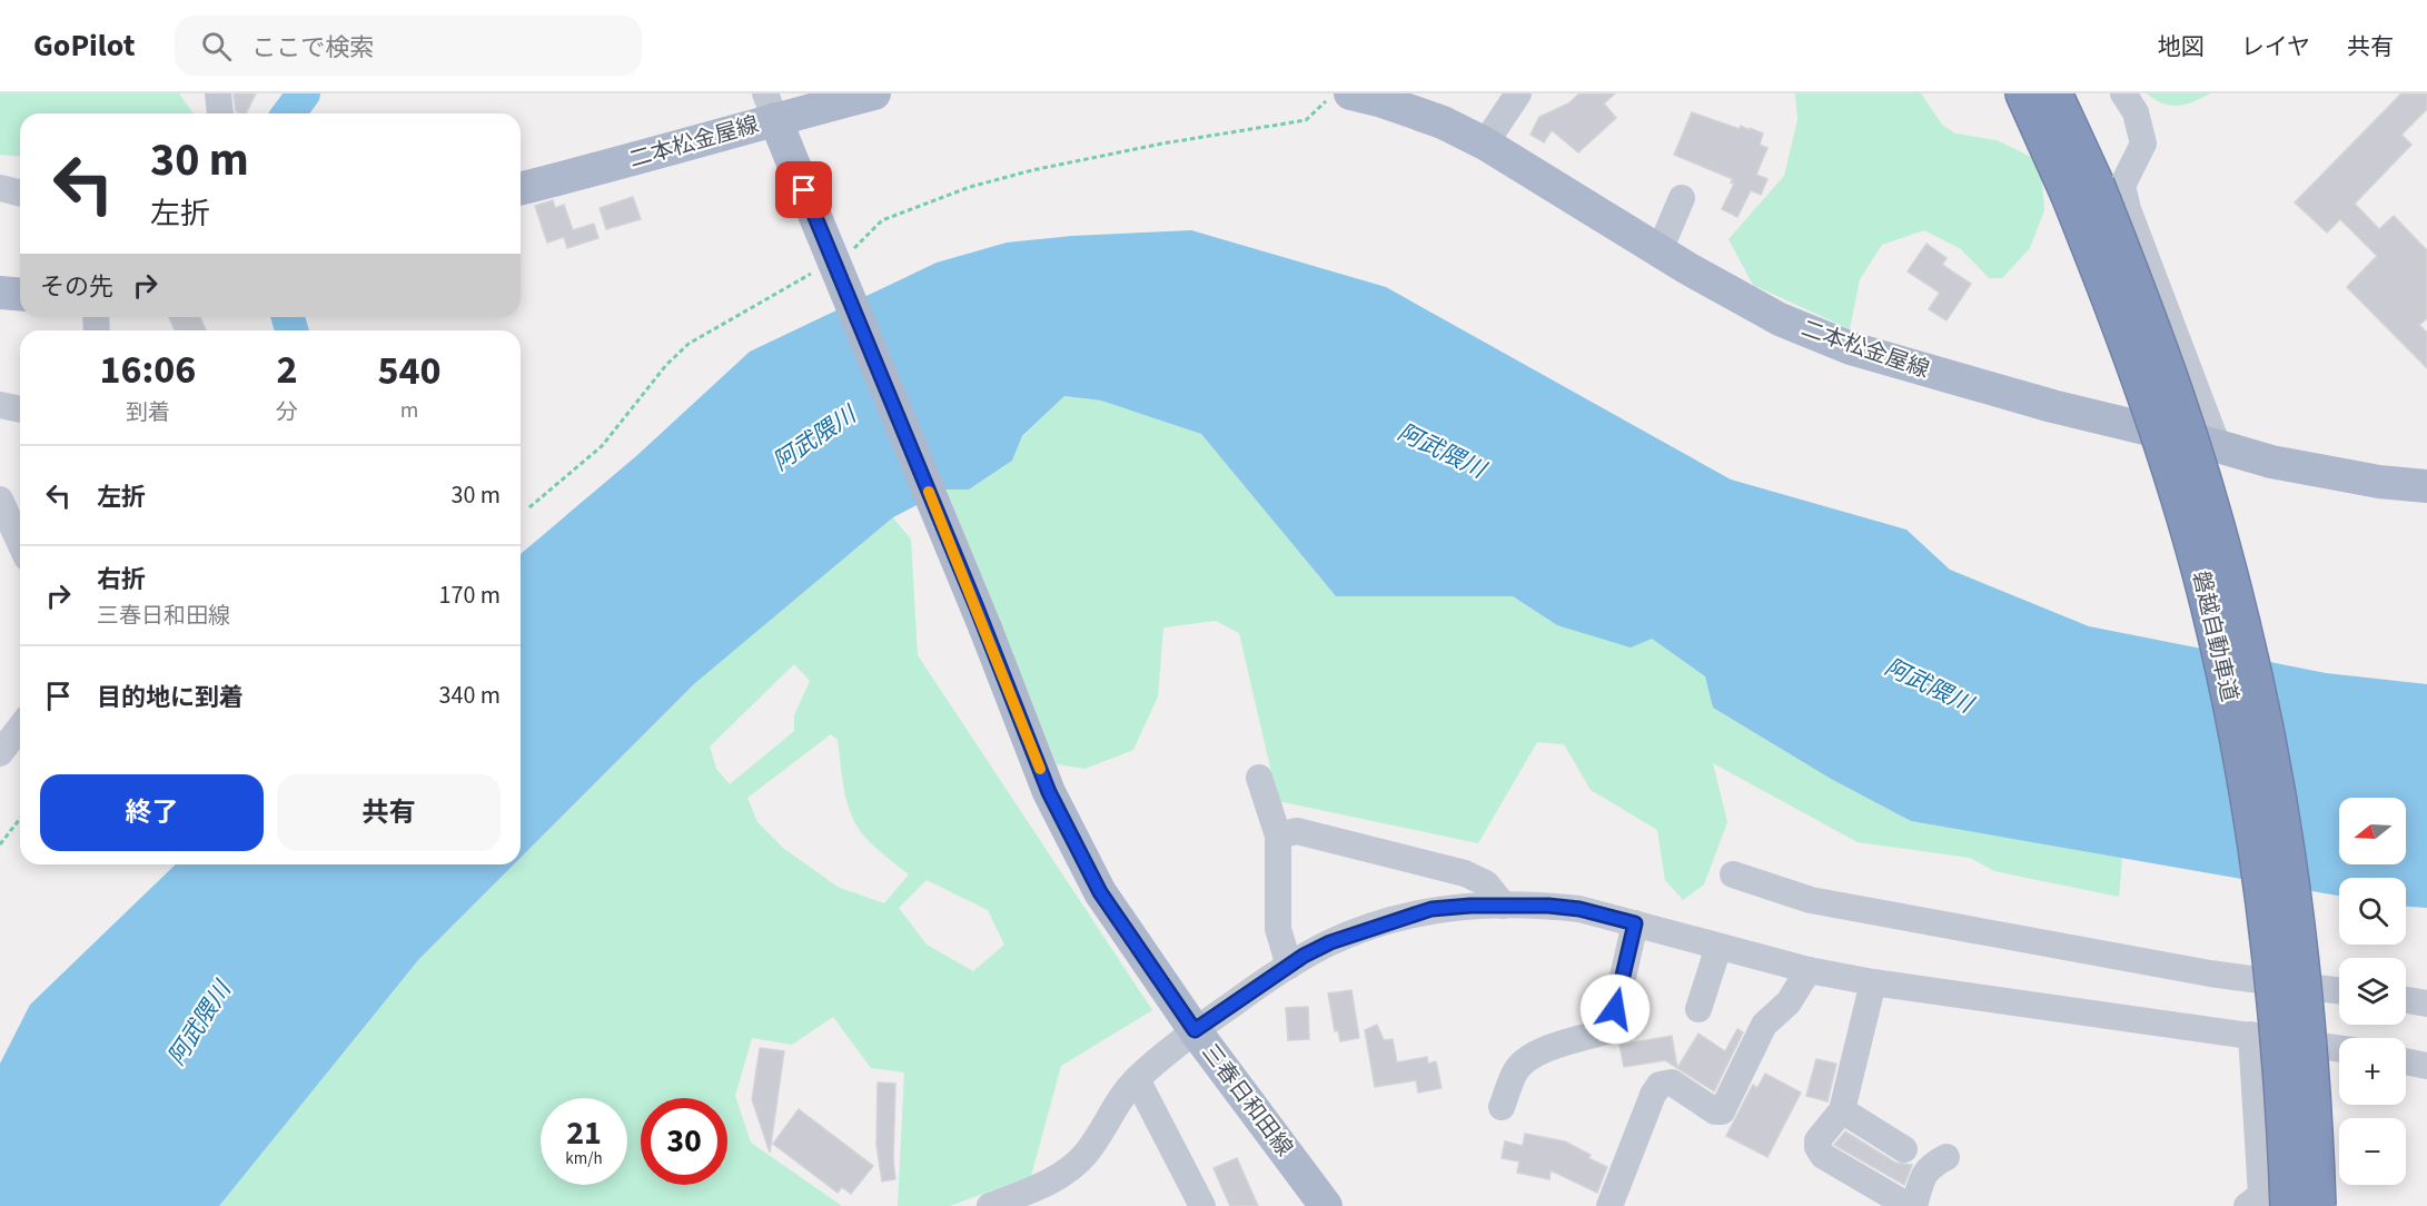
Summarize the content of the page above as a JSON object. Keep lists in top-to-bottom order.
{
  "streets": {
    "highway": ["磐越自動車道"],
    "main road": ["二本松金屋線", "三春日和田線"]
  },
  "crossings": [
    ["二本松金屋線", "三春日和田線"]
  ],
  "water": ["阿武隈川"],
  "north": "left",
  "page": {
    "header": "GoPilot",
    "search": "ここで検索",
    "nav": ["地図", "レイヤ", "共有"],
    "turn": ["30 m", "左折"],
    "then": "その先",
    "eta": [
      "16:06",
      "到着",
      "2",
      "分",
      "540",
      "m"
    ],
    "list": [
      {
        "name": "左折",
        "value": "30 m"
      },
      {
        "name": "右折",
        "note": "三春日和田線",
        "value": "170 m"
      },
      {
        "name": "目的地に到着",
        "value": "340 m"
      }
    ],
    "buttons": ["終了", "共有"],
    "map_buttons": ["+", "−"],
    "speed": "21 km/h",
    "limit": "30"
  }
}
